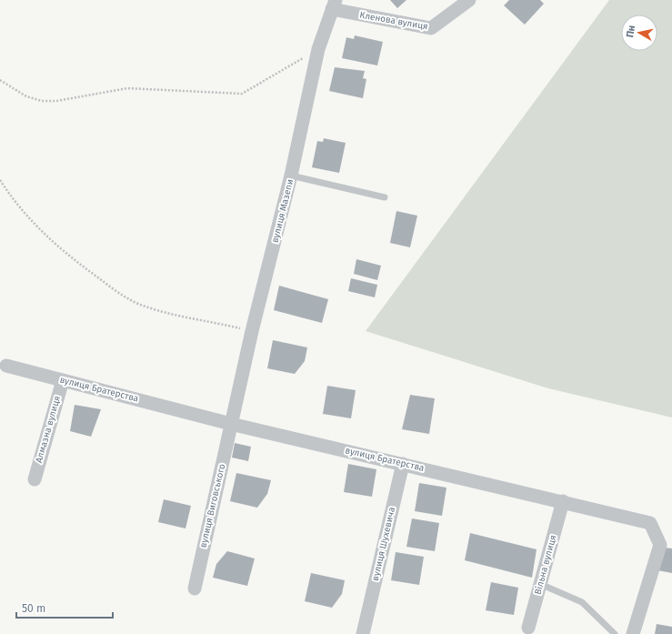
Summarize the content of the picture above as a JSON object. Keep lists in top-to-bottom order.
{
  "streets": {
    "street": [
      "Кленова вулиця",
      "вулиця Мазепи",
      "вулиця Братерства",
      "Алмазна вулиця",
      "вулиця Виговського",
      "вулиця Шухевича",
      "Вільна вулиця"
    ]
  },
  "crossings": [
    ["Кленова вулиця", "вулиця Мазепи"],
    ["вулиця Мазепи", "вулиця Братерства"],
    ["вулиця Мазепи", "вулиця Виговського"],
    ["вулиця Братерства", "Алмазна вулиця"],
    ["вулиця Братерства", "вулиця Виговського"],
    ["вулиця Братерства", "вулиця Шухевича"],
    ["вулиця Братерства", "Вільна вулиця"]
  ],
  "scale_bar": "50 m",
  "north": "left"
}
